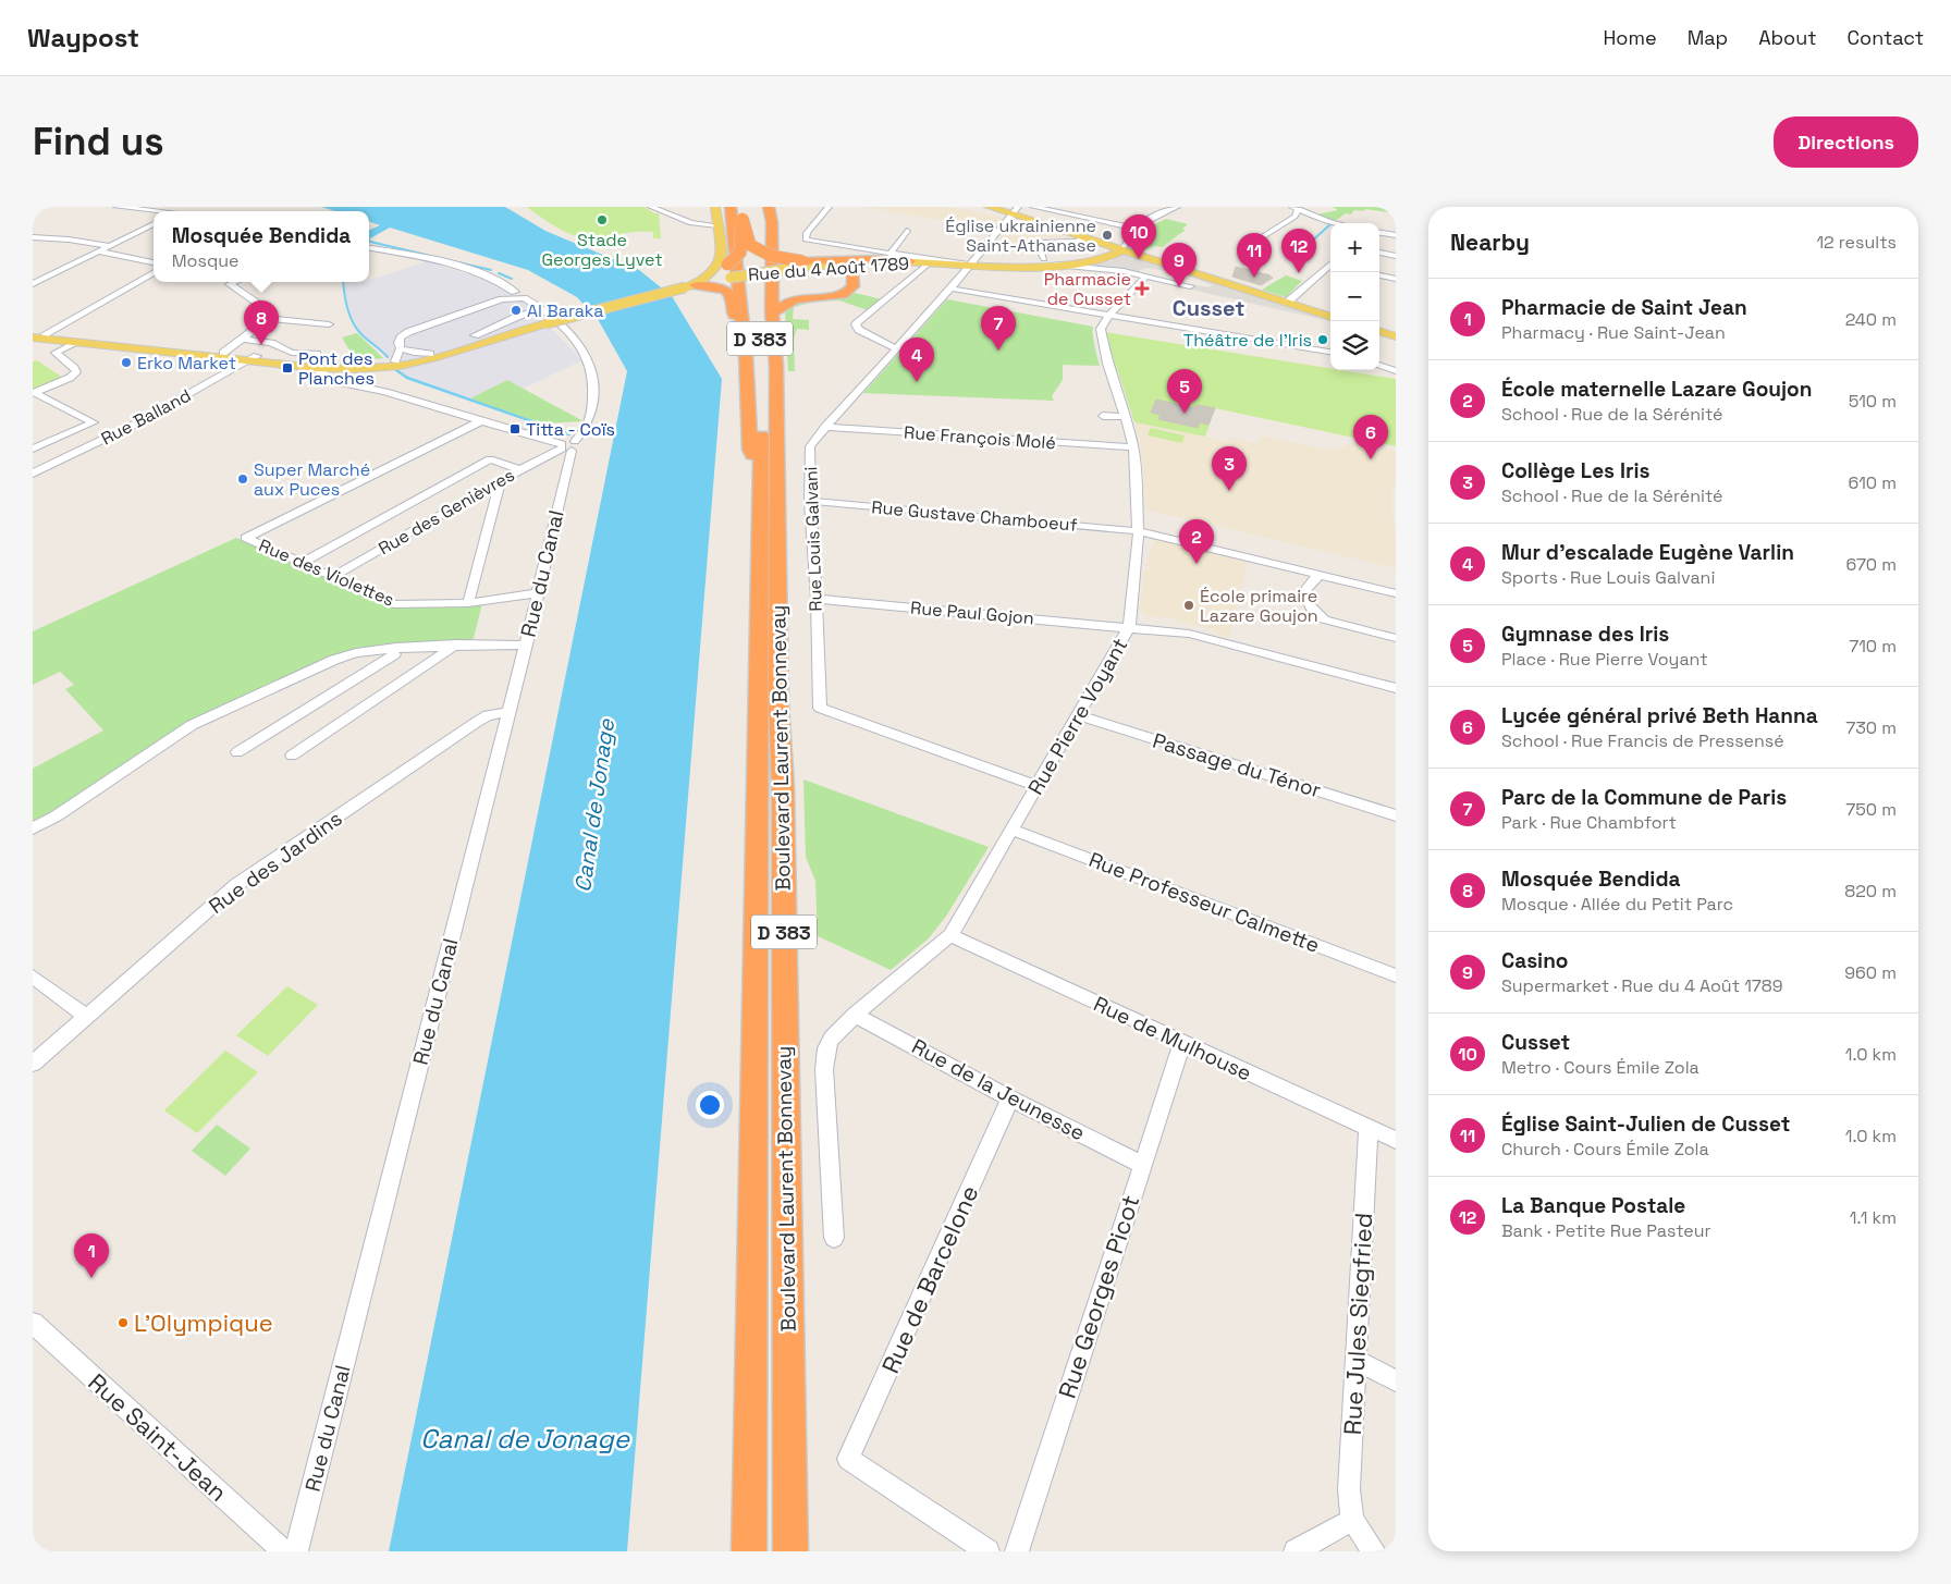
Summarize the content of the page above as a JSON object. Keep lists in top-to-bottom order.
{
  "streets": {
    "highway": ["D 383", "Boulevard Laurent Bonnevay"],
    "main road": ["Rue du 4 Août 1789"],
    "street": [
      "Rue Balland",
      "Rue François Molé",
      "Rue des Genièvres",
      "Rue Gustave Chamboeuf",
      "Rue Louis Galvani",
      "Rue des Violettes",
      "Rue du Canal",
      "Rue Paul Gojon",
      "Rue Pierre Voyant",
      "Passage du Ténor",
      "Rue des Jardins",
      "Rue Professeur Calmette",
      "Rue de Mulhouse",
      "Rue de la Jeunesse",
      "Rue de Barcelone",
      "Rue Georges Picot",
      "Rue Jules Siegfried",
      "Rue Saint-Jean"
    ]
  },
  "crossings": [
    ["Rue du 4 Août 1789", "Rue Louis Galvani"],
    ["Rue du 4 Août 1789", "Rue Pierre Voyant"],
    ["Rue François Molé", "Rue Louis Galvani"],
    ["Rue François Molé", "Rue Pierre Voyant"],
    ["Rue des Genièvres", "Rue des Violettes"],
    ["Rue des Genièvres", "Rue du Canal"],
    ["Rue Gustave Chamboeuf", "Rue Louis Galvani"],
    ["Rue Gustave Chamboeuf", "Rue Pierre Voyant"],
    ["Rue Louis Galvani", "Rue Paul Gojon"],
    ["Rue Louis Galvani", "Rue Pierre Voyant"],
    ["Rue des Violettes", "Rue du Canal"],
    ["Rue du Canal", "Rue des Jardins"],
    ["Rue Paul Gojon", "Rue Pierre Voyant"],
    ["Rue Pierre Voyant", "Passage du Ténor"],
    ["Rue Pierre Voyant", "Rue Professeur Calmette"],
    ["Rue Pierre Voyant", "Rue de Mulhouse"],
    ["Rue Pierre Voyant", "Rue de la Jeunesse"],
    ["Rue de Mulhouse", "Rue Georges Picot"],
    ["Rue de Mulhouse", "Rue Jules Siegfried"],
    ["Rue de la Jeunesse", "Rue de Barcelone"],
    ["Rue de la Jeunesse", "Rue Georges Picot"]
  ],
  "districts": ["Cusset"],
  "water": ["Canal de Jonage"],
  "places": {
    "other": [
      "Stade Georges Lyvet",
      "Église ukrainienne Saint-Athanase",
      "Al Baraka",
      "Théâtre de l'Iris",
      "Erko Market",
      "Super Marché aux Puces",
      "École primaire Lazare Goujon",
      "L'Olympique"
    ],
    "health": ["Pharmacie de Cusset"],
    "transit": ["Pont des Planches", "Titta - Coïs"]
  },
  "page": {
    "header": "Waypost",
    "nav": [
      "Home",
      "Map",
      "About",
      "Contact"
    ],
    "buttons": "Directions",
    "title": "Find us",
    "heading": ["Nearby", "12 results"],
    "popup": ["Mosquée Bendida", "Mosque"],
    "pins": [
      "10",
      "12",
      "11",
      "9",
      "8",
      "7",
      "4",
      "5",
      "6",
      "3",
      "2",
      "1"
    ],
    "map_buttons": ["+", "−"],
    "list": [
      {
        "mark": "1",
        "name": "Pharmacie de Saint Jean",
        "note": "Pharmacy · Rue Saint-Jean",
        "value": "240 m"
      },
      {
        "mark": "2",
        "name": "École maternelle Lazare Goujon",
        "note": "School · Rue de la Sérénité",
        "value": "510 m"
      },
      {
        "mark": "3",
        "name": "Collège Les Iris",
        "note": "School · Rue de la Sérénité",
        "value": "610 m"
      },
      {
        "mark": "4",
        "name": "Mur d'escalade Eugène Varlin",
        "note": "Sports · Rue Louis Galvani",
        "value": "670 m"
      },
      {
        "mark": "5",
        "name": "Gymnase des Iris",
        "note": "Place · Rue Pierre Voyant",
        "value": "710 m"
      },
      {
        "mark": "6",
        "name": "Lycée général privé Beth Hanna",
        "note": "School · Rue Francis de Pressensé",
        "value": "730 m"
      },
      {
        "mark": "7",
        "name": "Parc de la Commune de Paris",
        "note": "Park · Rue Chambfort",
        "value": "750 m"
      },
      {
        "mark": "8",
        "name": "Mosquée Bendida",
        "note": "Mosque · Allée du Petit Parc",
        "value": "820 m"
      },
      {
        "mark": "9",
        "name": "Casino",
        "note": "Supermarket · Rue du 4 Août 1789",
        "value": "960 m"
      },
      {
        "mark": "10",
        "name": "Cusset",
        "note": "Metro · Cours Émile Zola",
        "value": "1.0 km"
      },
      {
        "mark": "11",
        "name": "Église Saint-Julien de Cusset",
        "note": "Church · Cours Émile Zola",
        "value": "1.0 km"
      },
      {
        "mark": "12",
        "name": "La Banque Postale",
        "note": "Bank · Petite Rue Pasteur",
        "value": "1.1 km"
      }
    ]
  }
}
